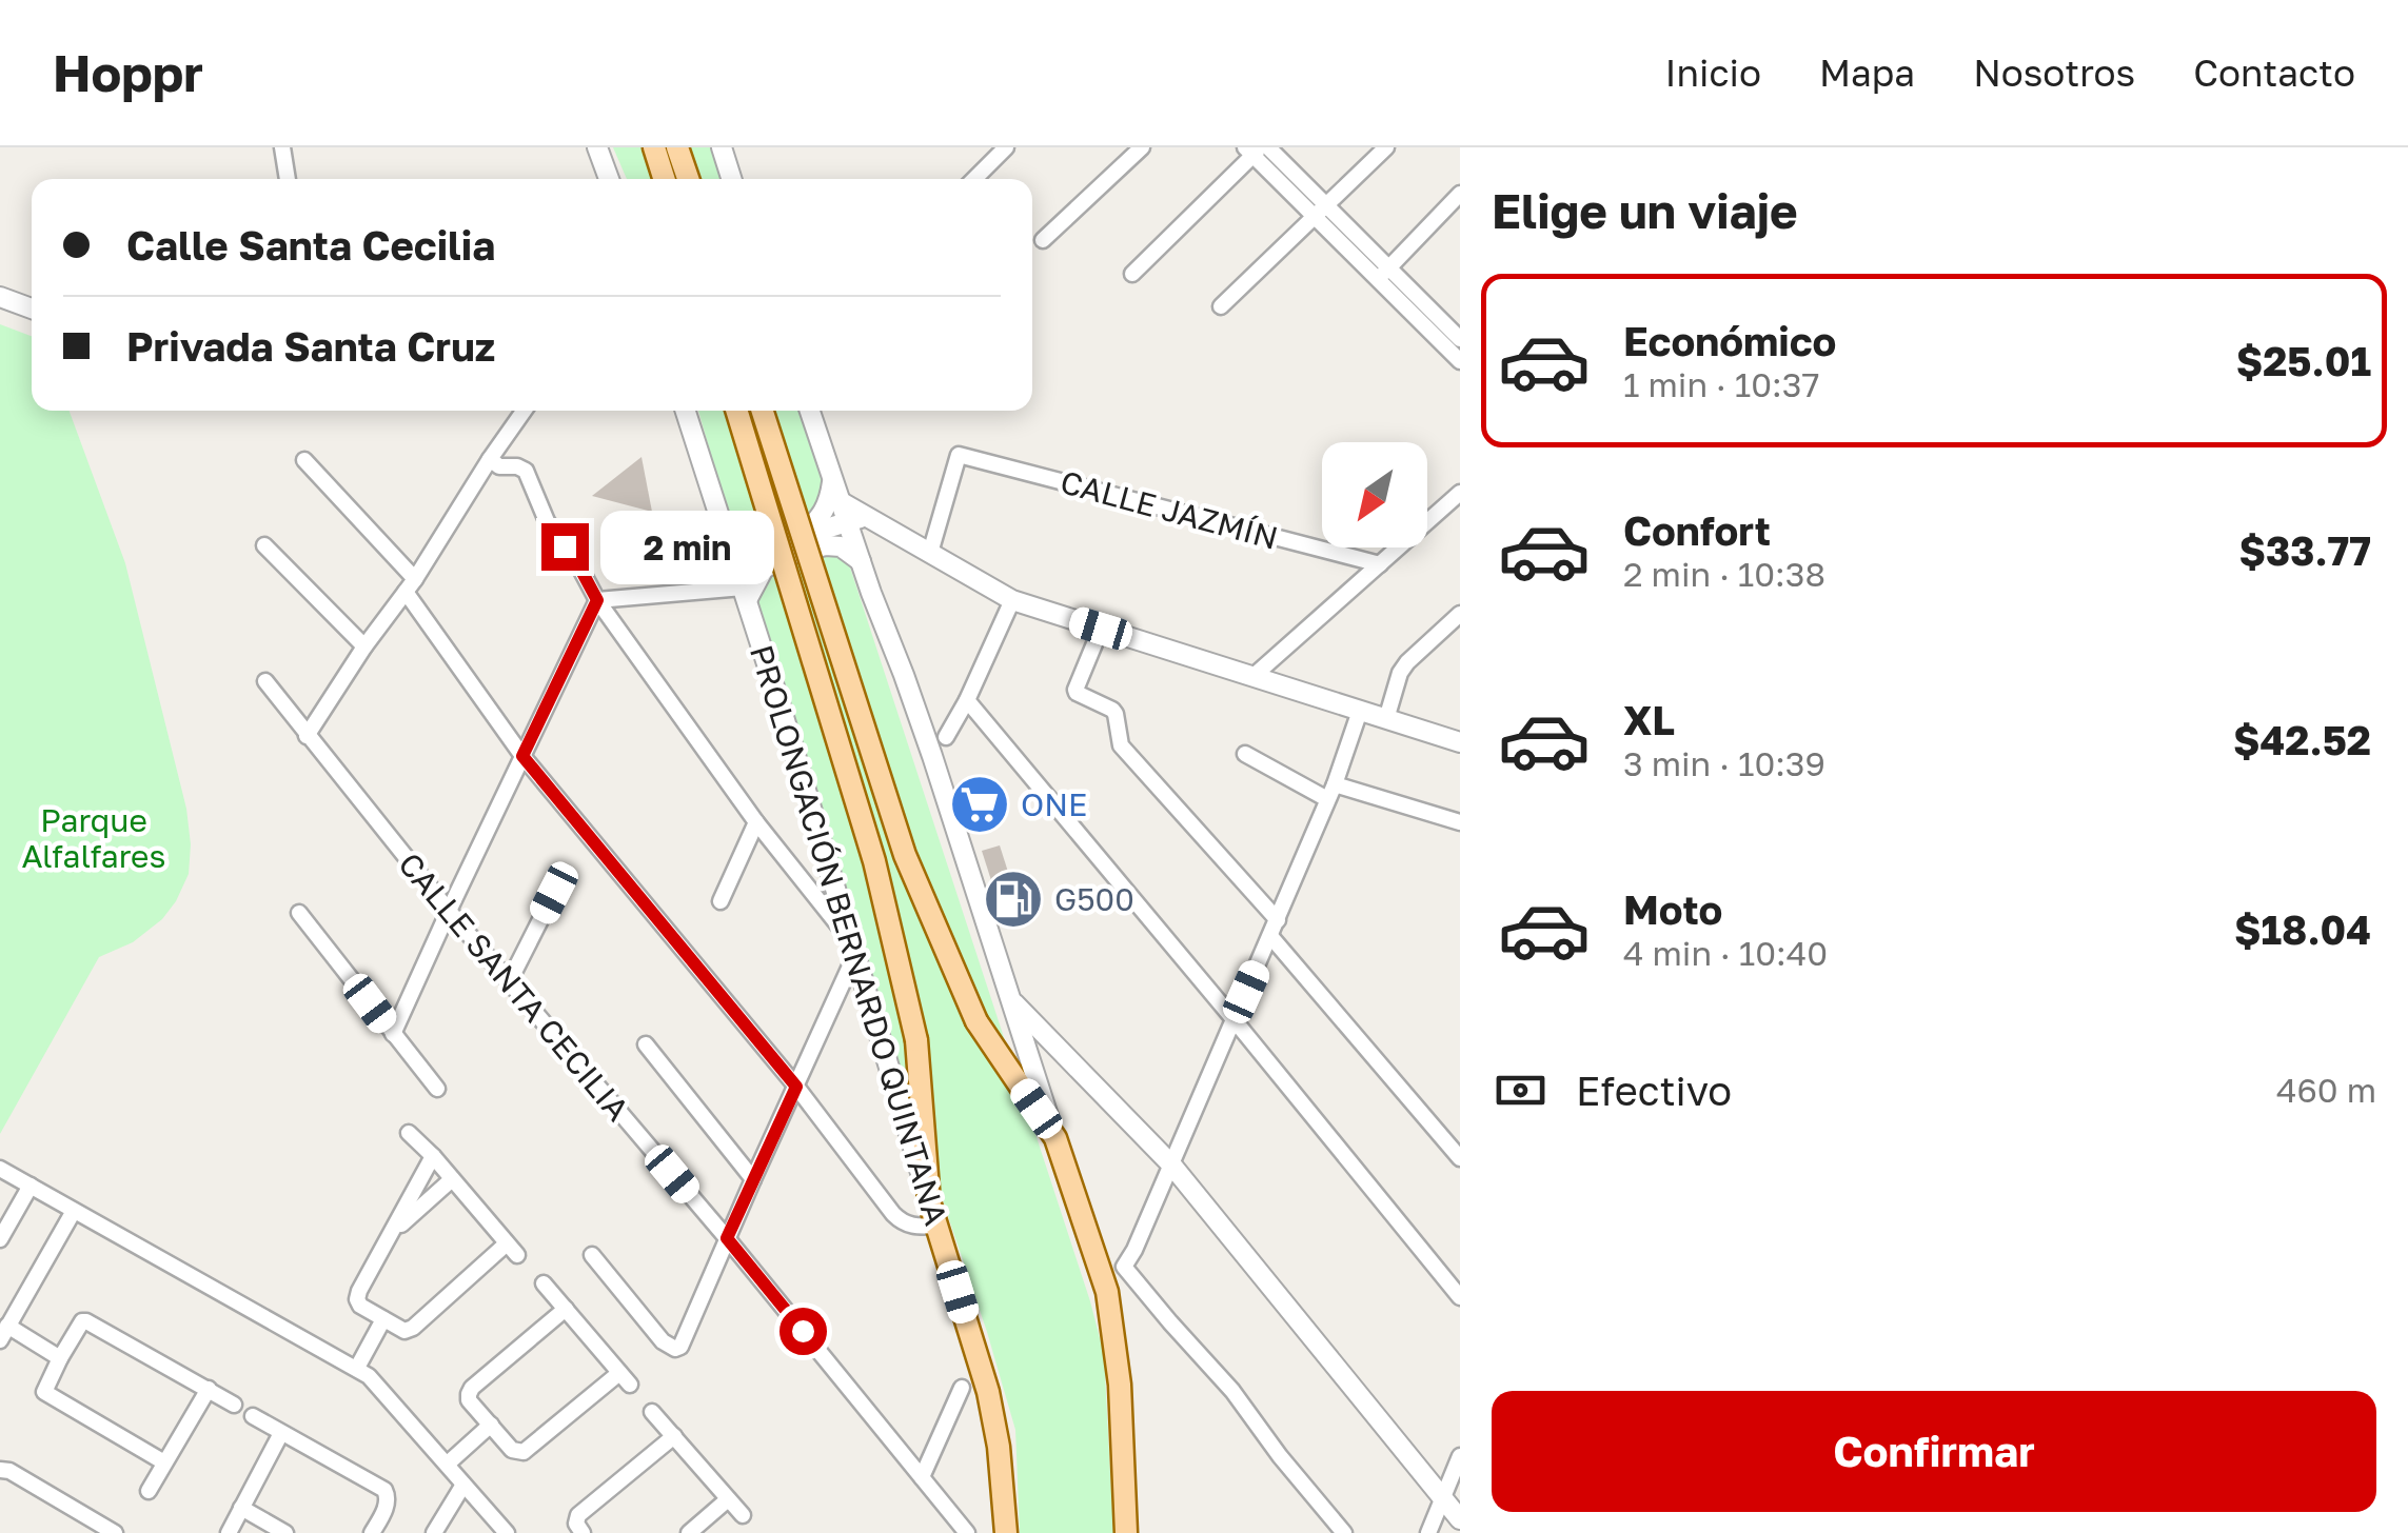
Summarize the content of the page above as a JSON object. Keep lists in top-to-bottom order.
{
  "streets": {
    "main road": ["PROLONGACIÓN BERNARDO QUINTANA"],
    "street": ["CALLE JAZMÍN", "CALLE SANTA CECILIA"]
  },
  "parks": ["Parque Alfalfares"],
  "places": {
    "supermarket": ["ONE"],
    "fuel station": ["G500"]
  },
  "north": "bottom left",
  "page": {
    "header": "Hoppr",
    "nav": [
      "Inicio",
      "Mapa",
      "Nosotros",
      "Contacto"
    ],
    "heading": "Elige un viaje",
    "banner": ["Calle Santa Cecilia", "Privada Santa Cruz"],
    "list": [
      {
        "name": "Económico",
        "note": "1 min · 10:37",
        "value": "$25.01"
      },
      {
        "name": "Confort",
        "note": "2 min · 10:38",
        "value": "$33.77"
      },
      {
        "name": "XL",
        "note": "3 min · 10:39",
        "value": "$42.52"
      },
      {
        "name": "Moto",
        "note": "4 min · 10:40",
        "value": "$18.04"
      }
    ],
    "bubble": "2 min",
    "pay": ["Efectivo", "460 m"],
    "buttons": "Confirmar"
  }
}
